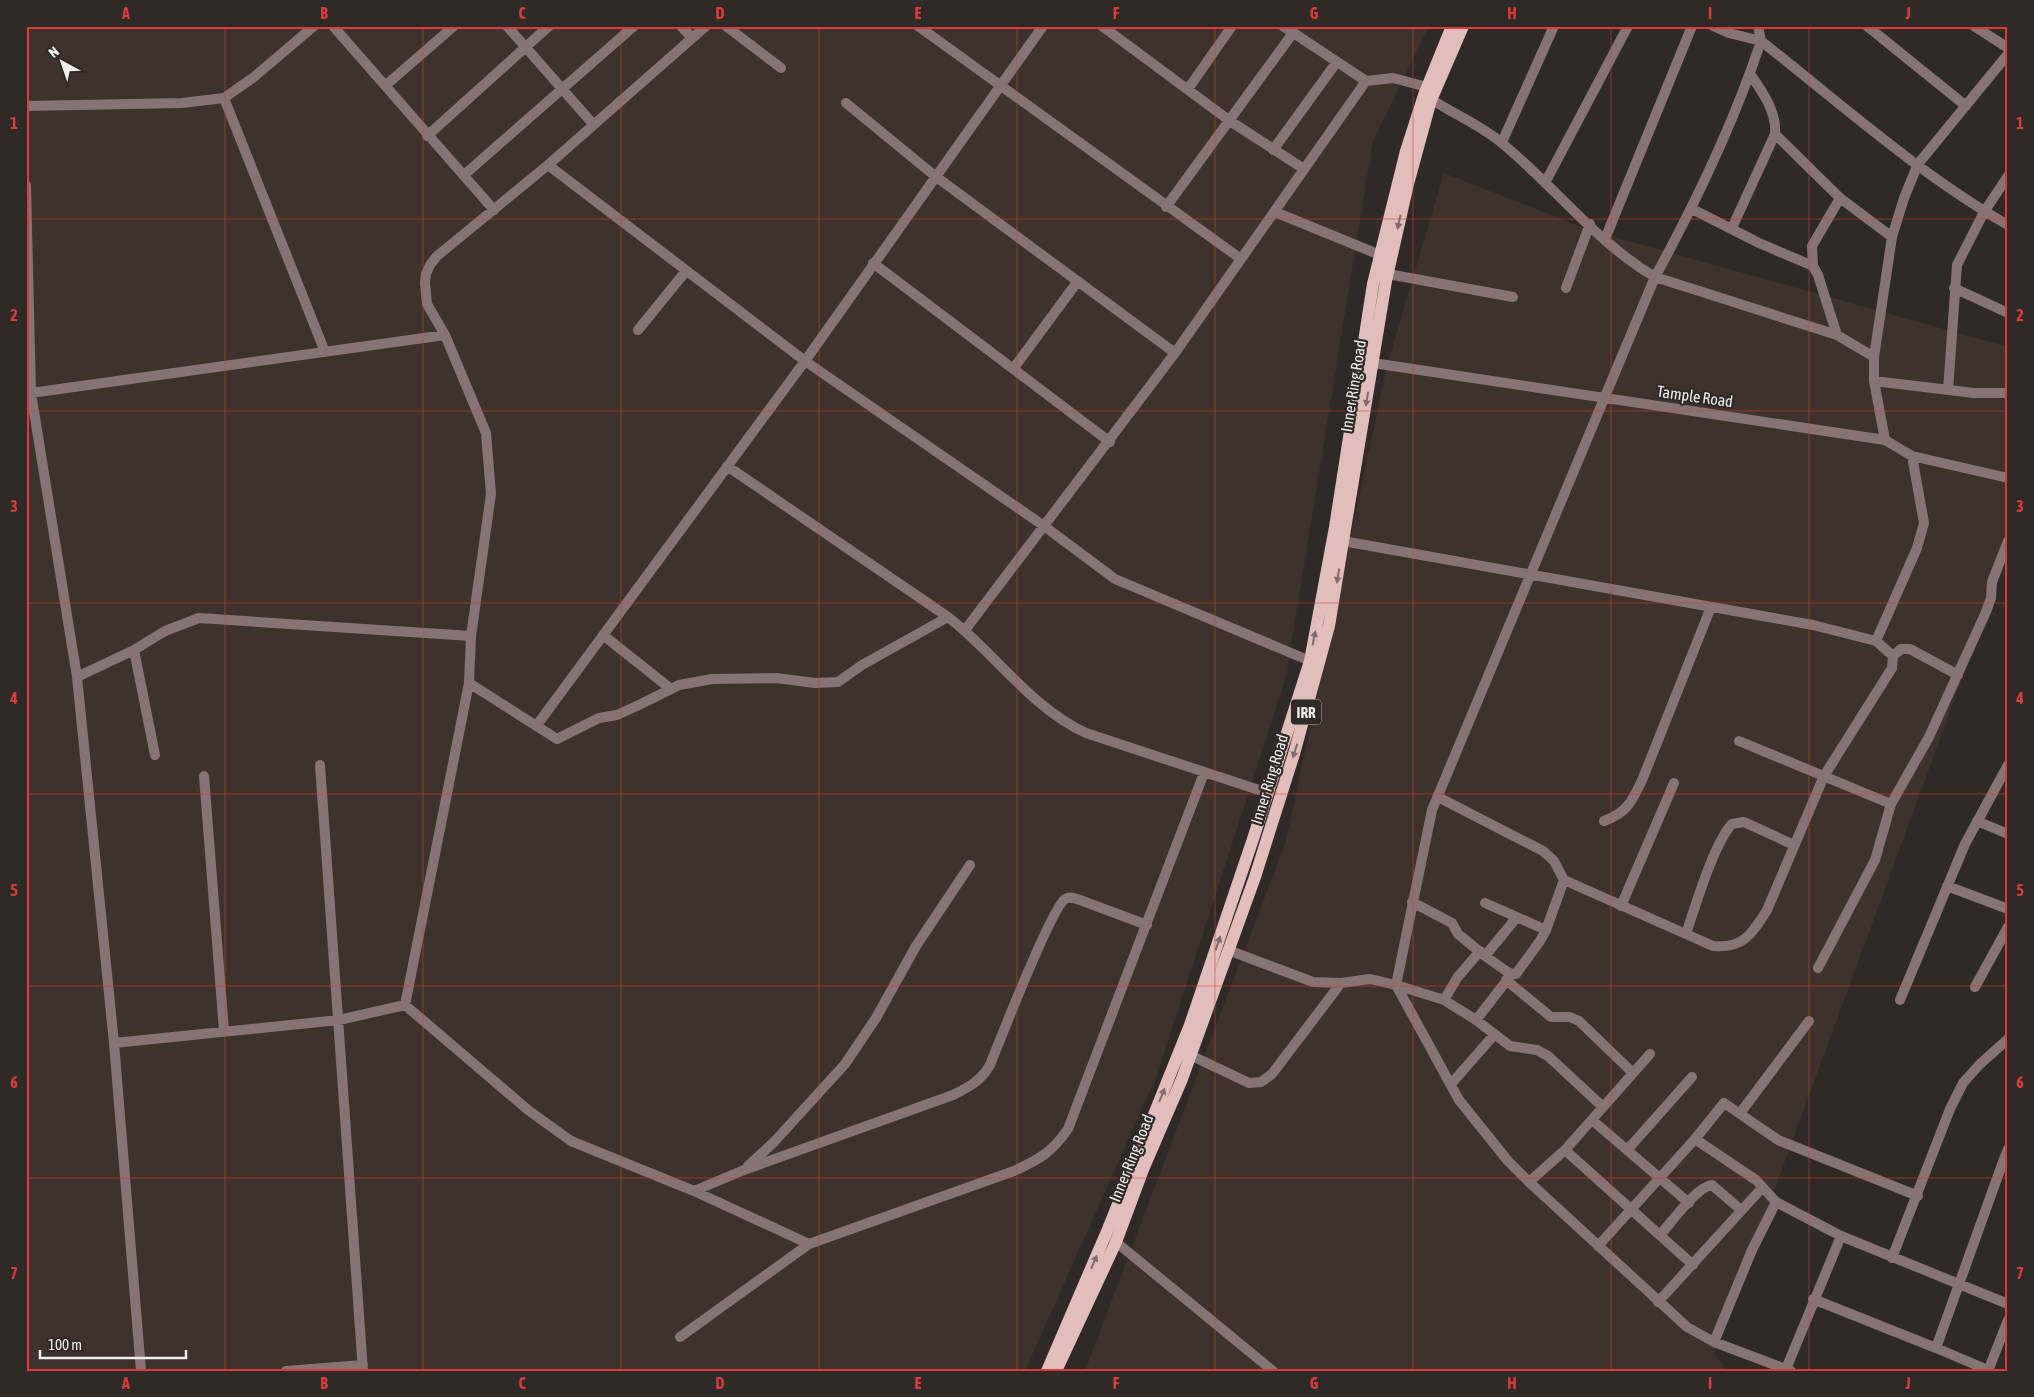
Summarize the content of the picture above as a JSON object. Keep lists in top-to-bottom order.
{
  "streets": {
    "main road": ["Inner Ring Road", "IRR"],
    "street": ["Tample Road"]
  },
  "crossings": [
    ["Inner Ring Road", "Tample Road"]
  ],
  "scale_bar": "100 m",
  "north": "top left",
  "grid": {
    "columns": [
      "A",
      "B",
      "C",
      "D",
      "E",
      "F",
      "G",
      "H",
      "I",
      "J"
    ],
    "rows": [
      "1",
      "2",
      "3",
      "4",
      "5",
      "6",
      "7"
    ]
  }
}
